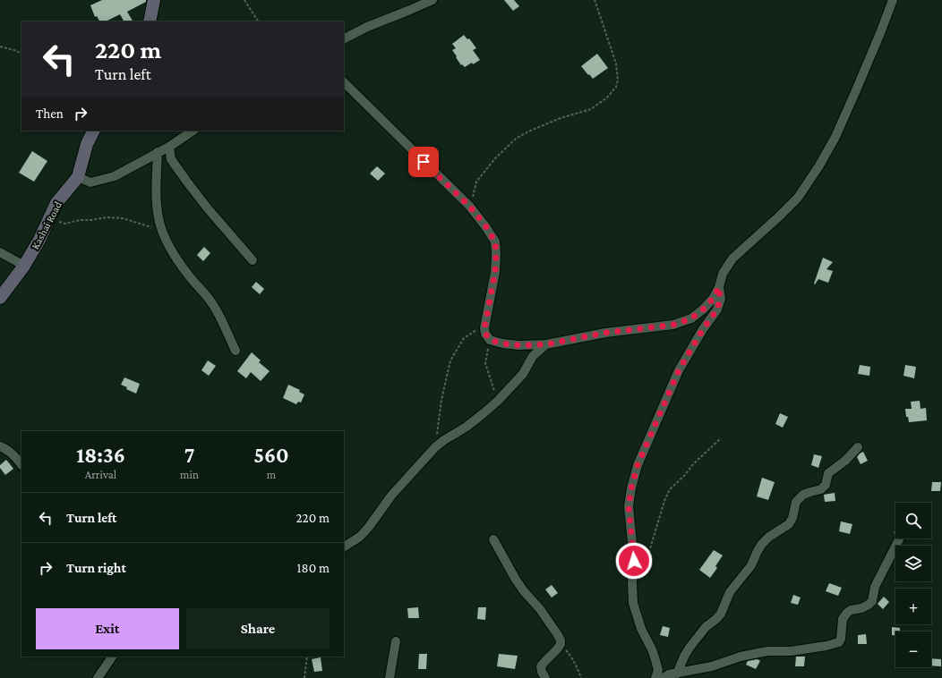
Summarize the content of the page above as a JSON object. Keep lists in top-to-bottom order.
{
  "streets": {
    "street": ["Kashai Road"]
  },
  "page": {
    "turn": ["220 m", "Turn left"],
    "then": "Then",
    "eta": [
      "18:36",
      "Arrival",
      "7",
      "min",
      "560",
      "m"
    ],
    "list": [
      {
        "name": "Turn left",
        "value": "220 m"
      },
      {
        "name": "Turn right",
        "value": "180 m"
      }
    ],
    "map_buttons": ["+", "−"],
    "buttons": ["Exit", "Share"]
  }
}
